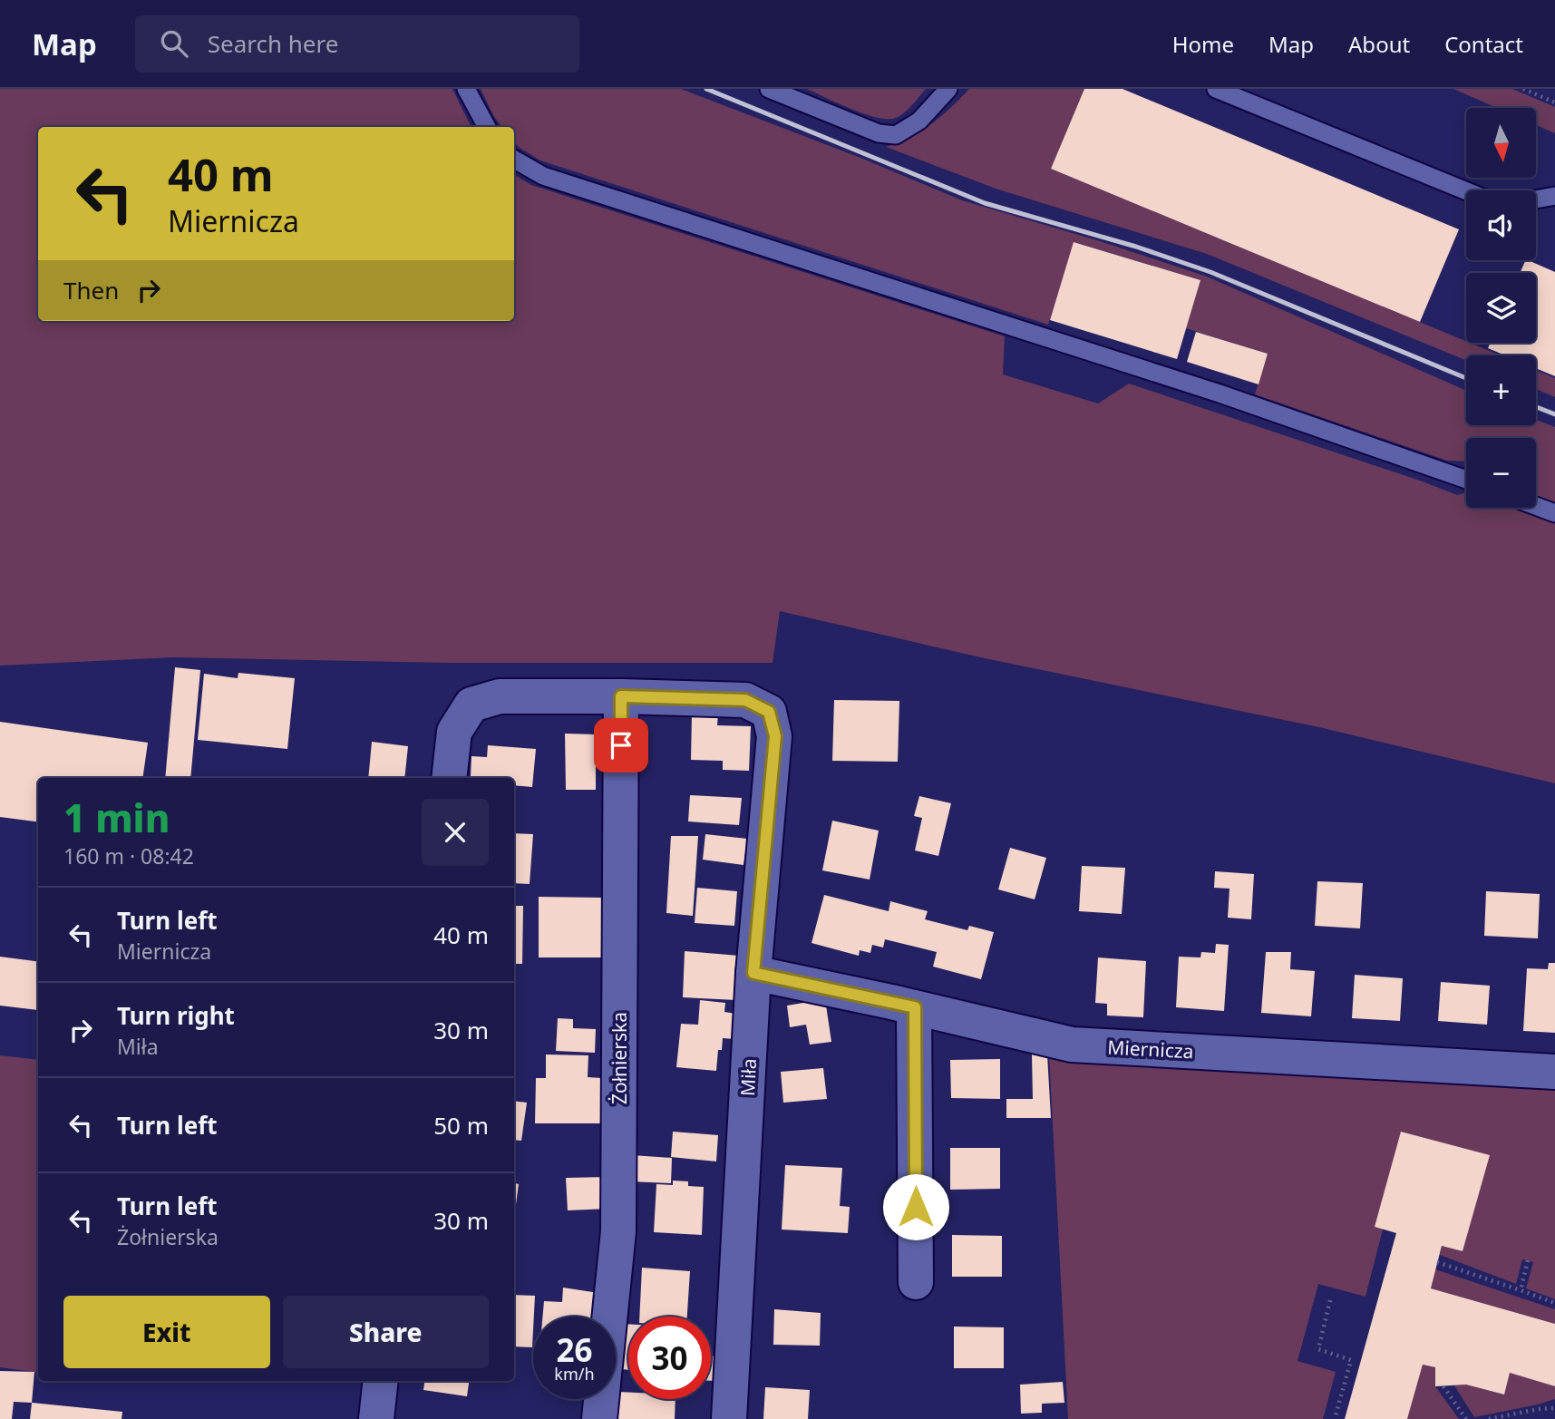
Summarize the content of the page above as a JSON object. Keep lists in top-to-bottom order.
{
  "streets": {
    "street": ["Miernicza", "Żołnierska", "Miła"]
  },
  "crossings": [
    ["Miernicza", "Miła"],
    ["Żołnierska", "Miła"]
  ],
  "north": "bottom",
  "page": {
    "header": "Map",
    "search": "Search here",
    "nav": [
      "Home",
      "Map",
      "About",
      "Contact"
    ],
    "map_buttons": ["+", "−"],
    "turn": ["40 m", "Miernicza"],
    "then": "Then",
    "heading": ["1 min", "160 m · 08:42"],
    "list": [
      {
        "name": "Turn left",
        "note": "Miernicza",
        "value": "40 m"
      },
      {
        "name": "Turn right",
        "note": "Miła",
        "value": "30 m"
      },
      {
        "name": "Turn left",
        "value": "50 m"
      },
      {
        "name": "Turn left",
        "note": "Żołnierska",
        "value": "30 m"
      }
    ],
    "buttons": ["Exit", "Share"],
    "speed": "26 km/h",
    "limit": "30"
  }
}
